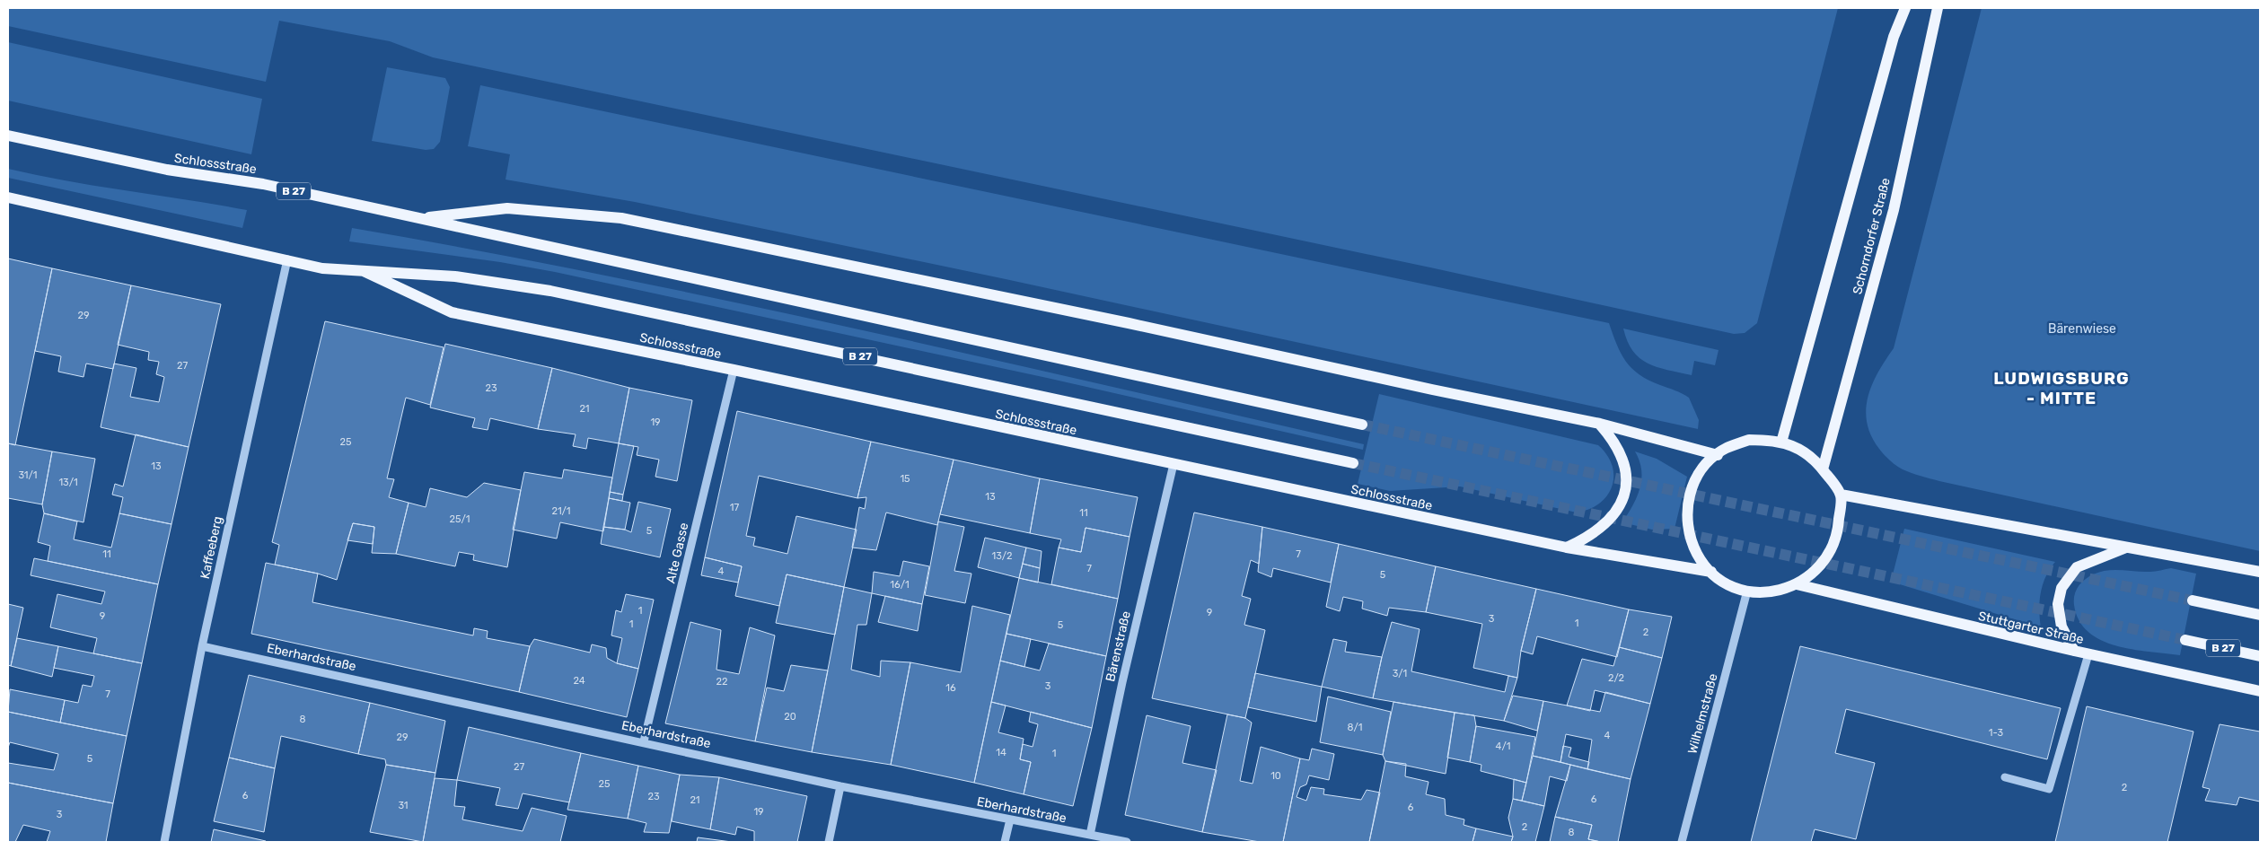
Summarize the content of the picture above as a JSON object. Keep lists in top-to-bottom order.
{
  "streets": {
    "main road": [
      "Schlossstraße",
      "B 27",
      "Schorndorfer Straße",
      "Stuttgarter Straße"
    ],
    "street": [
      "Kaffeeberg",
      "Alte Gasse",
      "Bärenstraße",
      "Eberhardstraße",
      "Wilhelmstraße"
    ]
  },
  "crossings": [
    ["Schlossstraße", "Schorndorfer Straße"],
    ["Schlossstraße", "Kaffeeberg"],
    ["Schlossstraße", "Alte Gasse"],
    ["Schlossstraße", "Stuttgarter Straße"],
    ["Schlossstraße", "Bärenstraße"],
    ["Schlossstraße", "Wilhelmstraße"],
    ["Schorndorfer Straße", "Stuttgarter Straße"],
    ["Schorndorfer Straße", "Wilhelmstraße"],
    ["Kaffeeberg", "Eberhardstraße"],
    ["Alte Gasse", "Eberhardstraße"],
    ["Stuttgarter Straße", "Wilhelmstraße"],
    ["Bärenstraße", "Eberhardstraße"]
  ],
  "districts": ["LUDWIGSBURG - MITTE"],
  "parks": ["Bärenwiese"],
  "house_numbers": [
    "29",
    "27",
    "23",
    "21",
    "19",
    "25",
    "13",
    "31/1",
    "15",
    "13/1",
    "13",
    "17",
    "21/1",
    "11",
    "25/1",
    "5",
    "11",
    "7",
    "13/2",
    "7",
    "4",
    "5",
    "16/1",
    "1",
    "9",
    "9",
    "3",
    "1",
    "1",
    "5",
    "2",
    "3/1",
    "2/2",
    "24",
    "22",
    "3",
    "16",
    "7",
    "20",
    "8",
    "8/1",
    "1-3",
    "4",
    "29",
    "4/1",
    "14",
    "1",
    "5",
    "27",
    "10",
    "25",
    "2",
    "6",
    "23",
    "6",
    "21",
    "31",
    "6",
    "19",
    "3",
    "2",
    "8"
  ]
}
